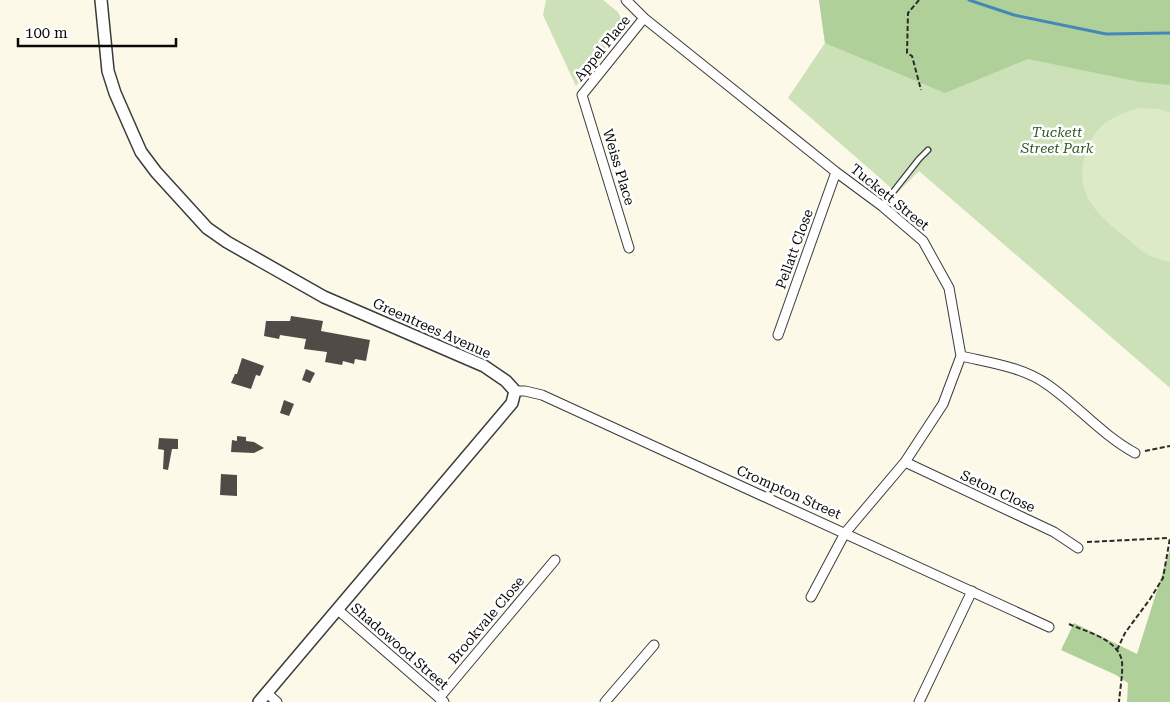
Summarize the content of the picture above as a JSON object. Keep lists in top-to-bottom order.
{
  "streets": {
    "street": [
      "Appel Place",
      "Weiss Place",
      "Tuckett Street",
      "Pellatt Close",
      "Greentrees Avenue",
      "Seton Close",
      "Crompton Street",
      "Brookvale Close",
      "Shadowood Street"
    ]
  },
  "crossings": [
    ["Appel Place", "Weiss Place"],
    ["Appel Place", "Tuckett Street"],
    ["Tuckett Street", "Pellatt Close"],
    ["Greentrees Avenue", "Crompton Street"],
    ["Brookvale Close", "Shadowood Street"]
  ],
  "parks": ["Tuckett Street Park"],
  "scale_bar": "100 m"
}
